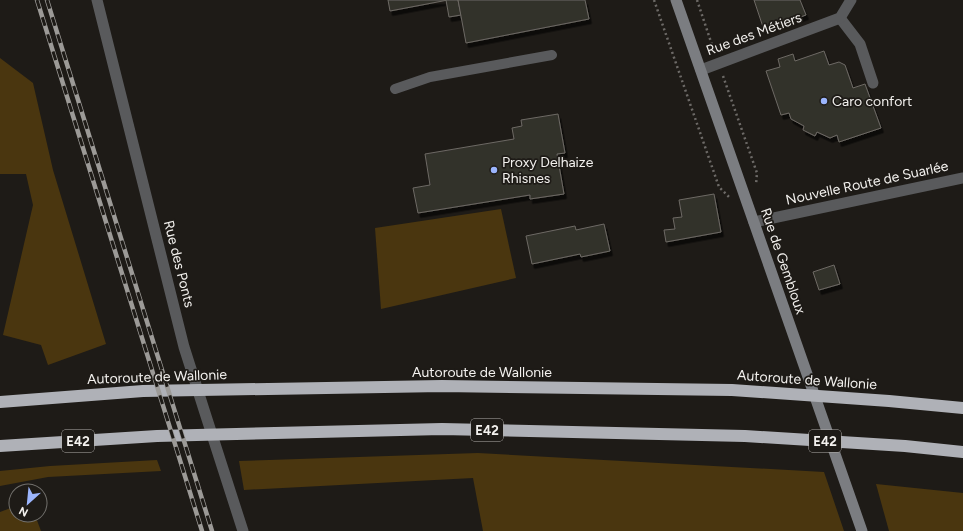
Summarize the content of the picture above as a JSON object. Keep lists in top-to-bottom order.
{
  "streets": {
    "highway": ["Autoroute de Wallonie", "E42"],
    "main road": ["Rue de Gembloux"],
    "street": ["Rue des Métiers", "Nouvelle Route de Suarlée", "Rue des Ponts"]
  },
  "crossings": [
    ["Rue des Métiers", "Rue de Gembloux"],
    ["Nouvelle Route de Suarlée", "Rue de Gembloux"]
  ],
  "places": ["Caro confort", "Proxy Delhaize Rhisnes"],
  "north": "bottom left"
}
